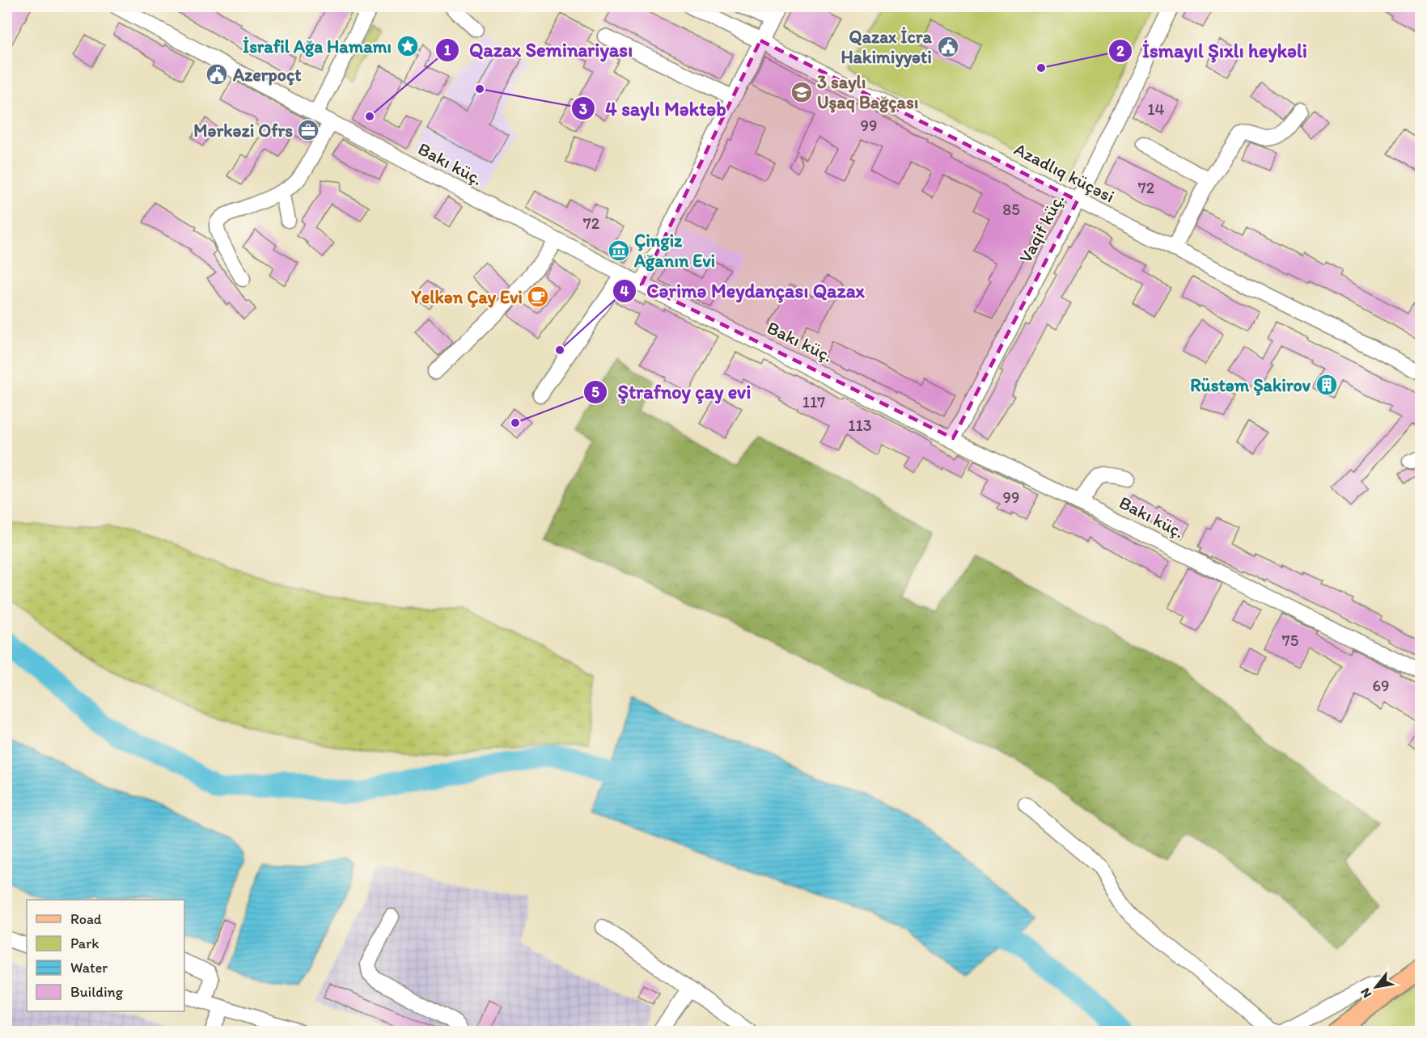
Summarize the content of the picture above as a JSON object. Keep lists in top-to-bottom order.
{
  "streets": {
    "street": ["Bakı küç.", "Azadlıq küçəsi", "Vaqif küç."]
  },
  "crossings": [
    ["Bakı küç.", "Vaqif küç."],
    ["Azadlıq küçəsi", "Vaqif küç."]
  ],
  "places": {
    "place": ["İsrafil Ağa Hamamı"],
    "public building": ["Qazax İcra Hakimiyyəti", "Azerpoçt"],
    "other": [
      "İsmayıl Şıxlı heykəli",
      "4 saylı Məktəb",
      "Qazax Seminariyası",
      "Cərimə Meydançası Qazax",
      "Ştrafnoy çay evi"
    ],
    "school or university": ["3 saylı Uşaq Bağçası"],
    "office": ["Mərkəzi Ofrs"],
    "museum": ["Çingiz Ağanın Evi"],
    "cafe": ["Yelkən Çay Evi"],
    "building": ["Rüstəm Şakirov"]
  },
  "house_numbers": [
    "14",
    "99",
    "72",
    "85",
    "72",
    "117",
    "113",
    "99",
    "75",
    "69"
  ],
  "legend": [
    "Road",
    "Park",
    "Water",
    "Building"
  ],
  "north": "bottom left"
}
